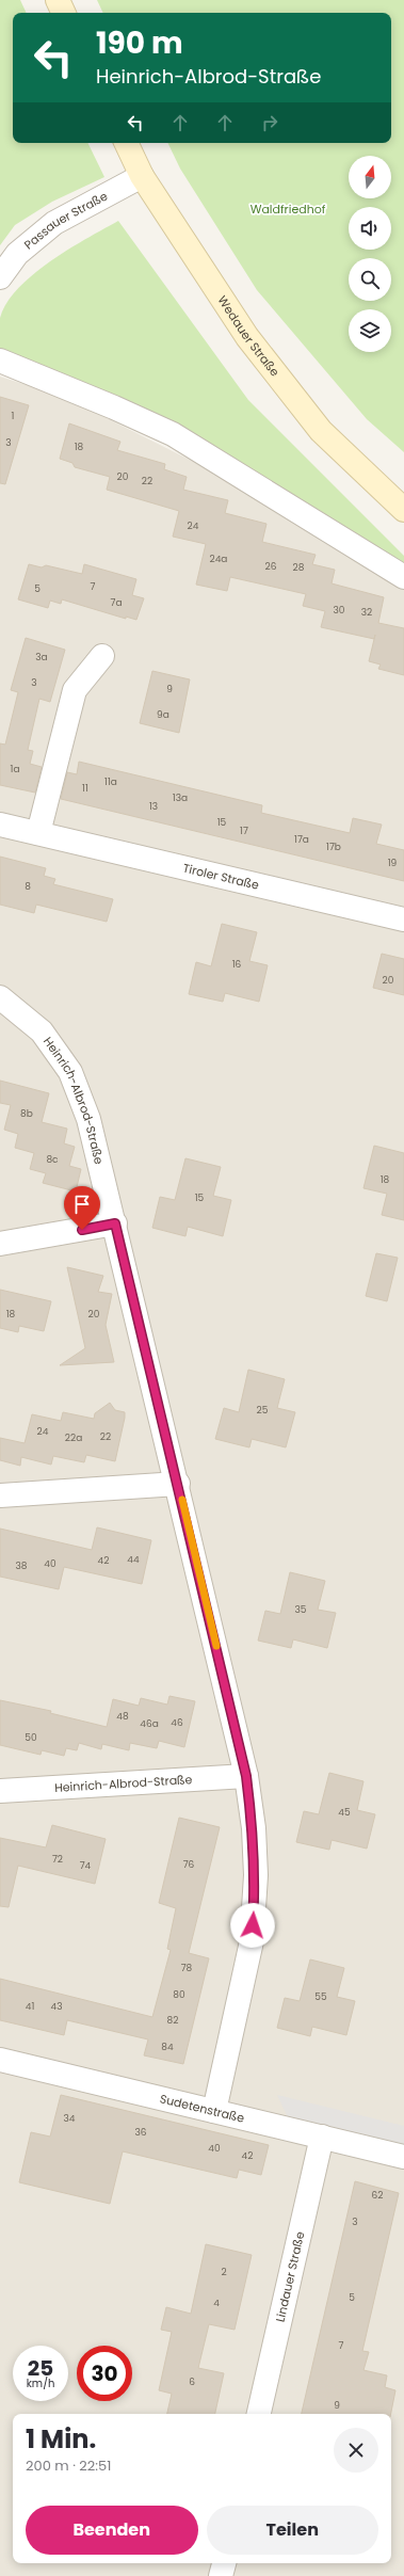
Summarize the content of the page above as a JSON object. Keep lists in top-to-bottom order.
{
  "streets": {
    "street": [
      "Passauer Straße",
      "Wedauer Straße",
      "Tiroler Straße",
      "Heinrich-Albrod-Straße",
      "Sudetenstraße",
      "Lindauer Straße"
    ]
  },
  "crossings": [
    ["Passauer Straße", "Wedauer Straße"],
    ["Heinrich-Albrod-Straße", "Sudetenstraße"],
    ["Sudetenstraße", "Lindauer Straße"]
  ],
  "parks": ["Waldfriedhof"],
  "house_numbers": [
    "1",
    "3",
    "18",
    "20",
    "22",
    "24",
    "24a",
    "26",
    "28",
    "7",
    "5",
    "7a",
    "30",
    "32",
    "3a",
    "3",
    "9",
    "9a",
    "1a",
    "11a",
    "11",
    "13a",
    "13",
    "15",
    "17",
    "17a",
    "17b",
    "19",
    "8",
    "16",
    "20",
    "8b",
    "8c",
    "18",
    "15",
    "18",
    "20",
    "25",
    "24",
    "22",
    "22a",
    "44",
    "42",
    "40",
    "38",
    "35",
    "48",
    "46",
    "46a",
    "50",
    "45",
    "72",
    "76",
    "74",
    "78",
    "80",
    "55",
    "41",
    "43",
    "82",
    "84",
    "34",
    "36",
    "40",
    "42",
    "62",
    "3",
    "2",
    "5",
    "4",
    "7",
    "6",
    "9"
  ],
  "north": "top",
  "page": {
    "turn": ["190 m", "Heinrich-Albrod-Straße"],
    "speed": "25 km/h",
    "limit": "30",
    "heading": ["1 Min.", "200 m · 22:51"],
    "buttons": ["Beenden", "Teilen"]
  }
}
